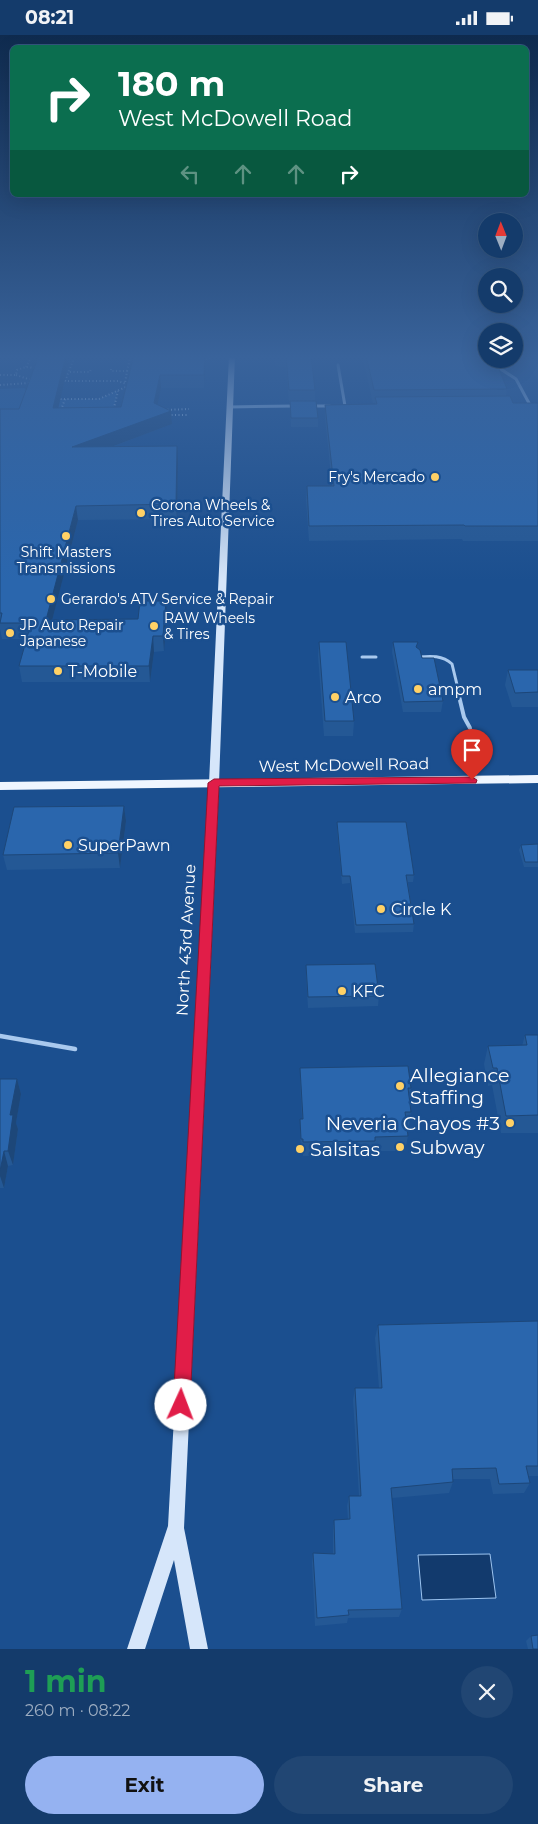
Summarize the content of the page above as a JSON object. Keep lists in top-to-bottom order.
{
  "streets": {
    "main road": ["West McDowell Road", "North 43rd Avenue"]
  },
  "crossings": [
    ["West McDowell Road", "North 43rd Avenue"]
  ],
  "places": [
    "Fry's Mercado",
    "Corona Wheels & Tires Auto Service",
    "Shift Masters Transmissions",
    "Gerardo's ATV Service & Repair",
    "RAW Wheels & Tires",
    "JP Auto Repair Japanese",
    "T-Mobile",
    "ampm",
    "Arco",
    "SuperPawn",
    "Circle K",
    "KFC",
    "Allegiance Staffing",
    "Neveria Chayos #3",
    "Subway",
    "Salsitas"
  ],
  "north": "top",
  "page": {
    "status": "08:21",
    "turn": ["180 m", "West McDowell Road"],
    "heading": ["1 min", "260 m · 08:22"],
    "buttons": ["Exit", "Share"]
  }
}
